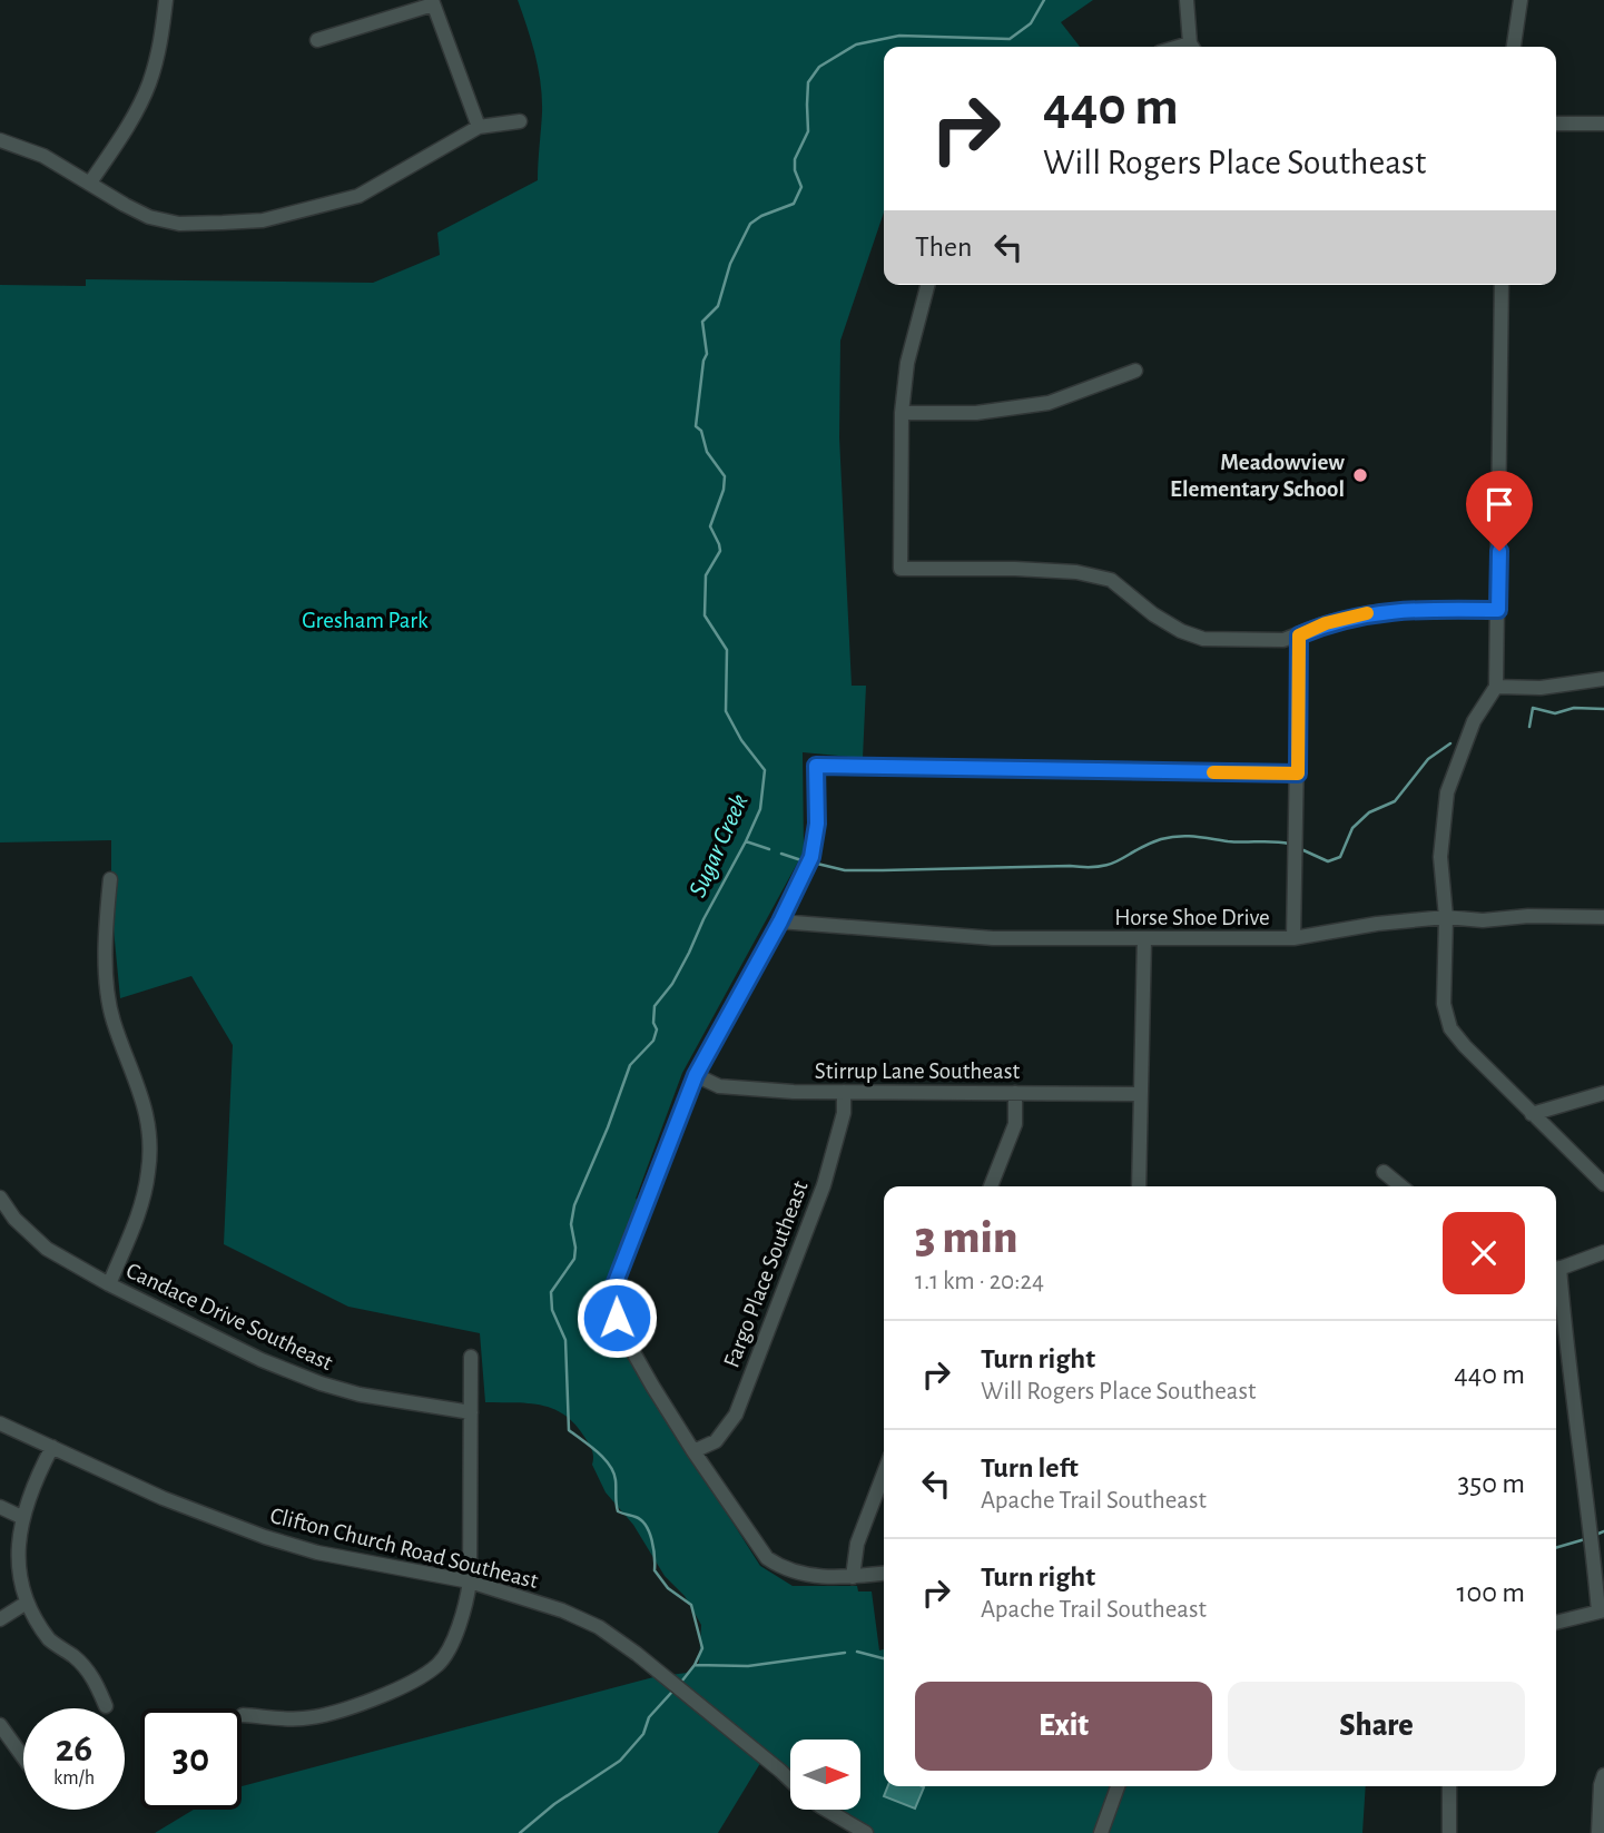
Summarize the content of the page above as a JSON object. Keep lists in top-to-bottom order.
{
  "streets": {
    "street": [
      "Horse Shoe Drive",
      "Stirrup Lane Southeast",
      "Fargo Place Southeast",
      "Candace Drive Southeast",
      "Clifton Church Road Southeast"
    ]
  },
  "crossings": [
    ["Stirrup Lane Southeast", "Fargo Place Southeast"]
  ],
  "water": ["Sugar Creek"],
  "parks": ["Gresham Park"],
  "places": ["Meadowview Elementary School"],
  "north": "right",
  "page": {
    "turn": ["440 m", "Will Rogers Place Southeast"],
    "then": "Then",
    "heading": ["3 min", "1.1 km · 20:24"],
    "list": [
      {
        "name": "Turn right",
        "note": "Will Rogers Place Southeast",
        "value": "440 m"
      },
      {
        "name": "Turn left",
        "note": "Apache Trail Southeast",
        "value": "350 m"
      },
      {
        "name": "Turn right",
        "note": "Apache Trail Southeast",
        "value": "100 m"
      }
    ],
    "buttons": ["Exit", "Share"],
    "speed": "26 km/h",
    "limit": "30"
  }
}
